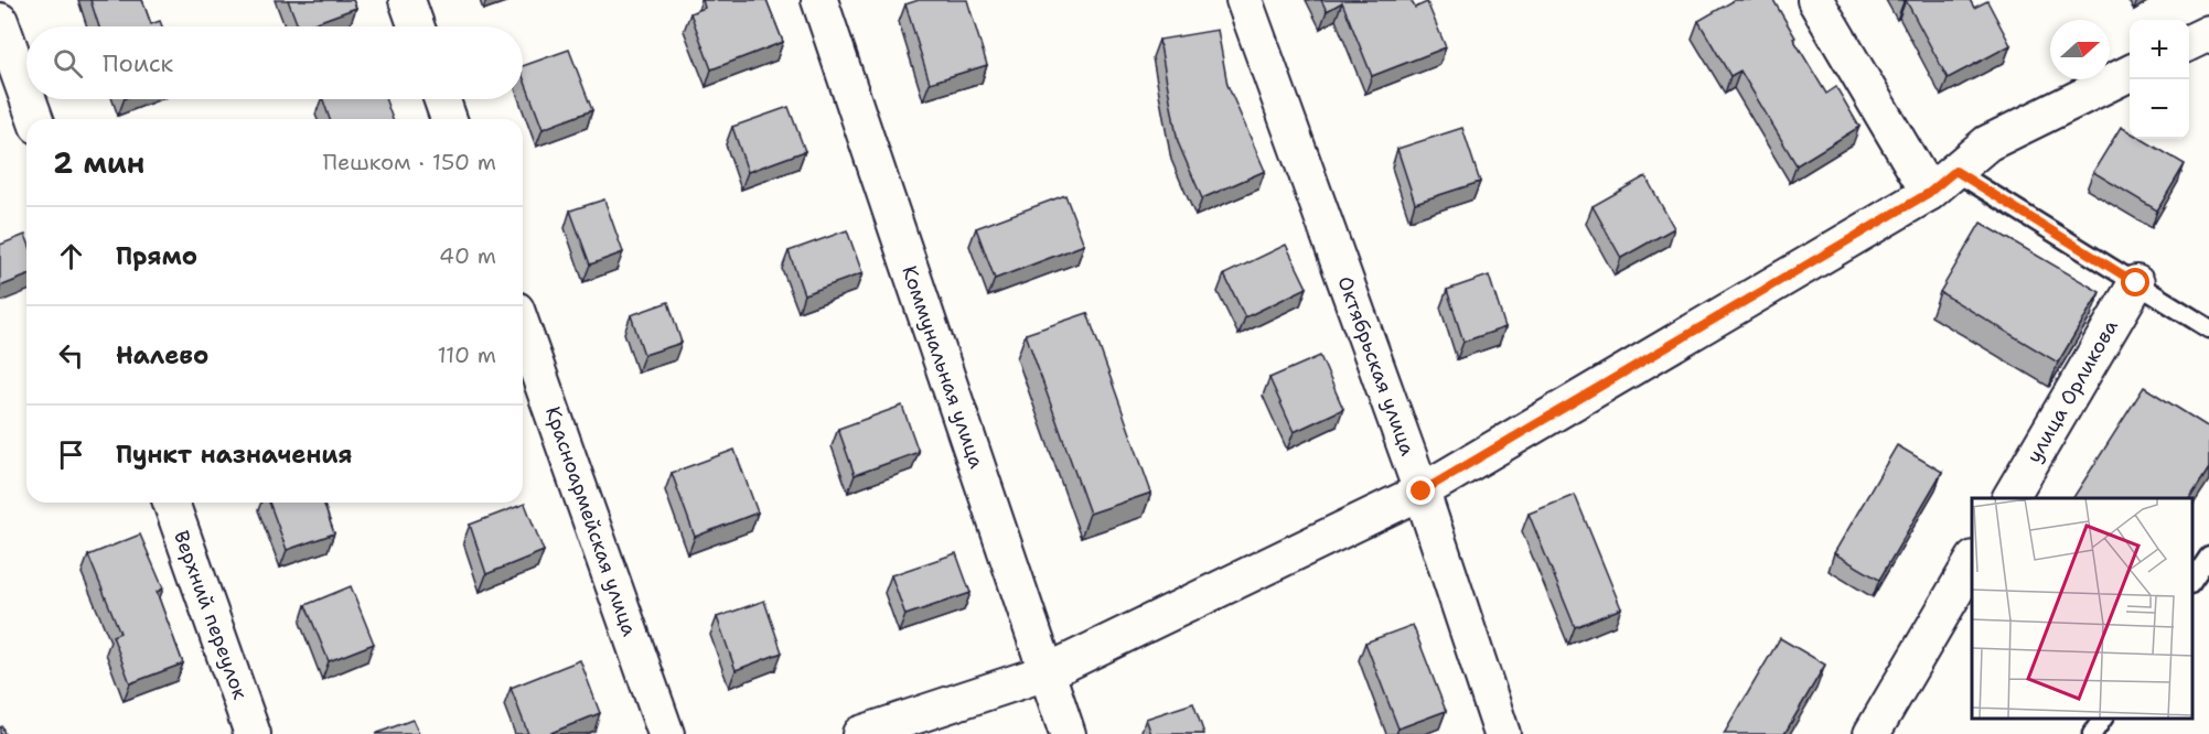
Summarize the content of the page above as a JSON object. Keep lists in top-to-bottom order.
{
  "streets": {
    "street": [
      "Октябрьская улица",
      "Коммунальная улица",
      "улица Орликова",
      "Красноармейская улица",
      "Верхний переулок"
    ]
  },
  "north": "right",
  "page": {
    "map_buttons": ["+", "−"],
    "search": "Поиск",
    "heading": ["2 мин", "Пешком · 150 m"],
    "list": [
      ["Прямо", "40 m"],
      ["Налево", "110 m"],
      "Пункт назначения"
    ]
  }
}
